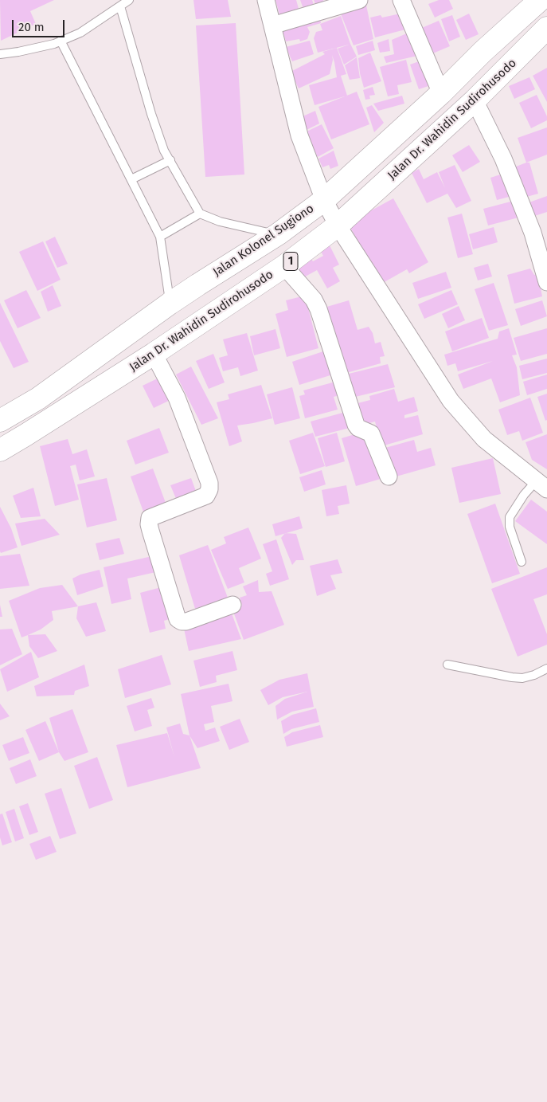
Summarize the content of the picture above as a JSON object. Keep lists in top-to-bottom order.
{
  "streets": {
    "highway": ["Jalan Dr. Wahidin Sudirohusodo", "Jalan Kolonel Sugiono", "1"]
  },
  "scale_bar": "20 m"
}
